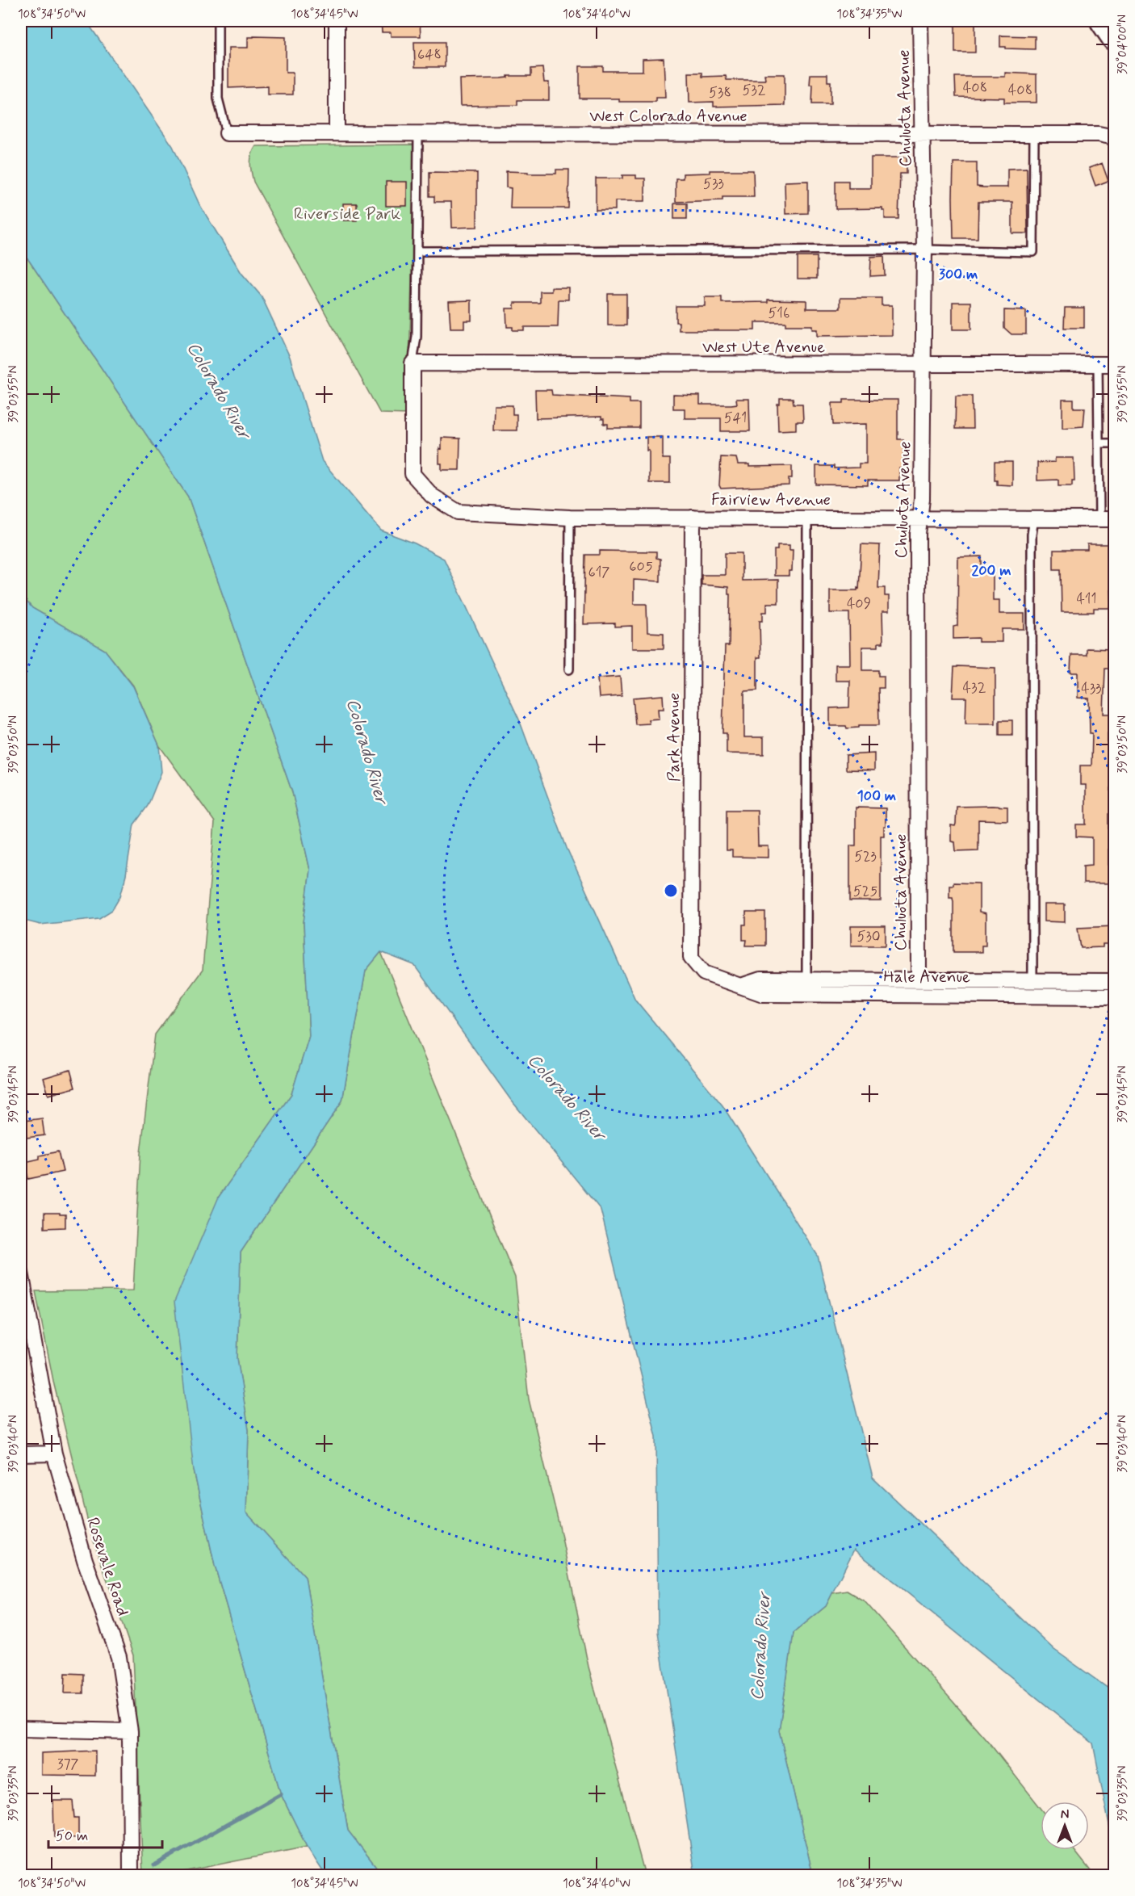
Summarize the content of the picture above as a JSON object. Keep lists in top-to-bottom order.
{
  "streets": {
    "street": [
      "Chuluota Avenue",
      "West Colorado Avenue",
      "West Ute Avenue",
      "Fairview Avenue",
      "Park Avenue",
      "Hale Avenue",
      "Rosevale Road"
    ]
  },
  "crossings": [
    ["Chuluota Avenue", "West Colorado Avenue"],
    ["Chuluota Avenue", "West Ute Avenue"],
    ["Chuluota Avenue", "Fairview Avenue"],
    ["Chuluota Avenue", "Hale Avenue"],
    ["West Ute Avenue", "Fairview Avenue"],
    ["Fairview Avenue", "Park Avenue"],
    ["Park Avenue", "Hale Avenue"]
  ],
  "water": ["Colorado River"],
  "parks": ["Riverside Park"],
  "house_numbers": [
    "648",
    "408",
    "532",
    "408",
    "538",
    "533",
    "516",
    "541",
    "605",
    "617",
    "411",
    "409",
    "432",
    "433",
    "523",
    "525",
    "530",
    "377"
  ],
  "scale_bar": "50 m",
  "north": "top",
  "coordinates": [
    "108°34'50\"W",
    "108°34'45\"W",
    "108°34'40\"W",
    "108°34'35\"W",
    "39°04'00\"N",
    "39°03'55\"N",
    "39°03'50\"N",
    "39°03'45\"N",
    "39°03'40\"N",
    "39°03'35\"N"
  ],
  "rings": ["300 m", "200 m", "100 m"]
}
